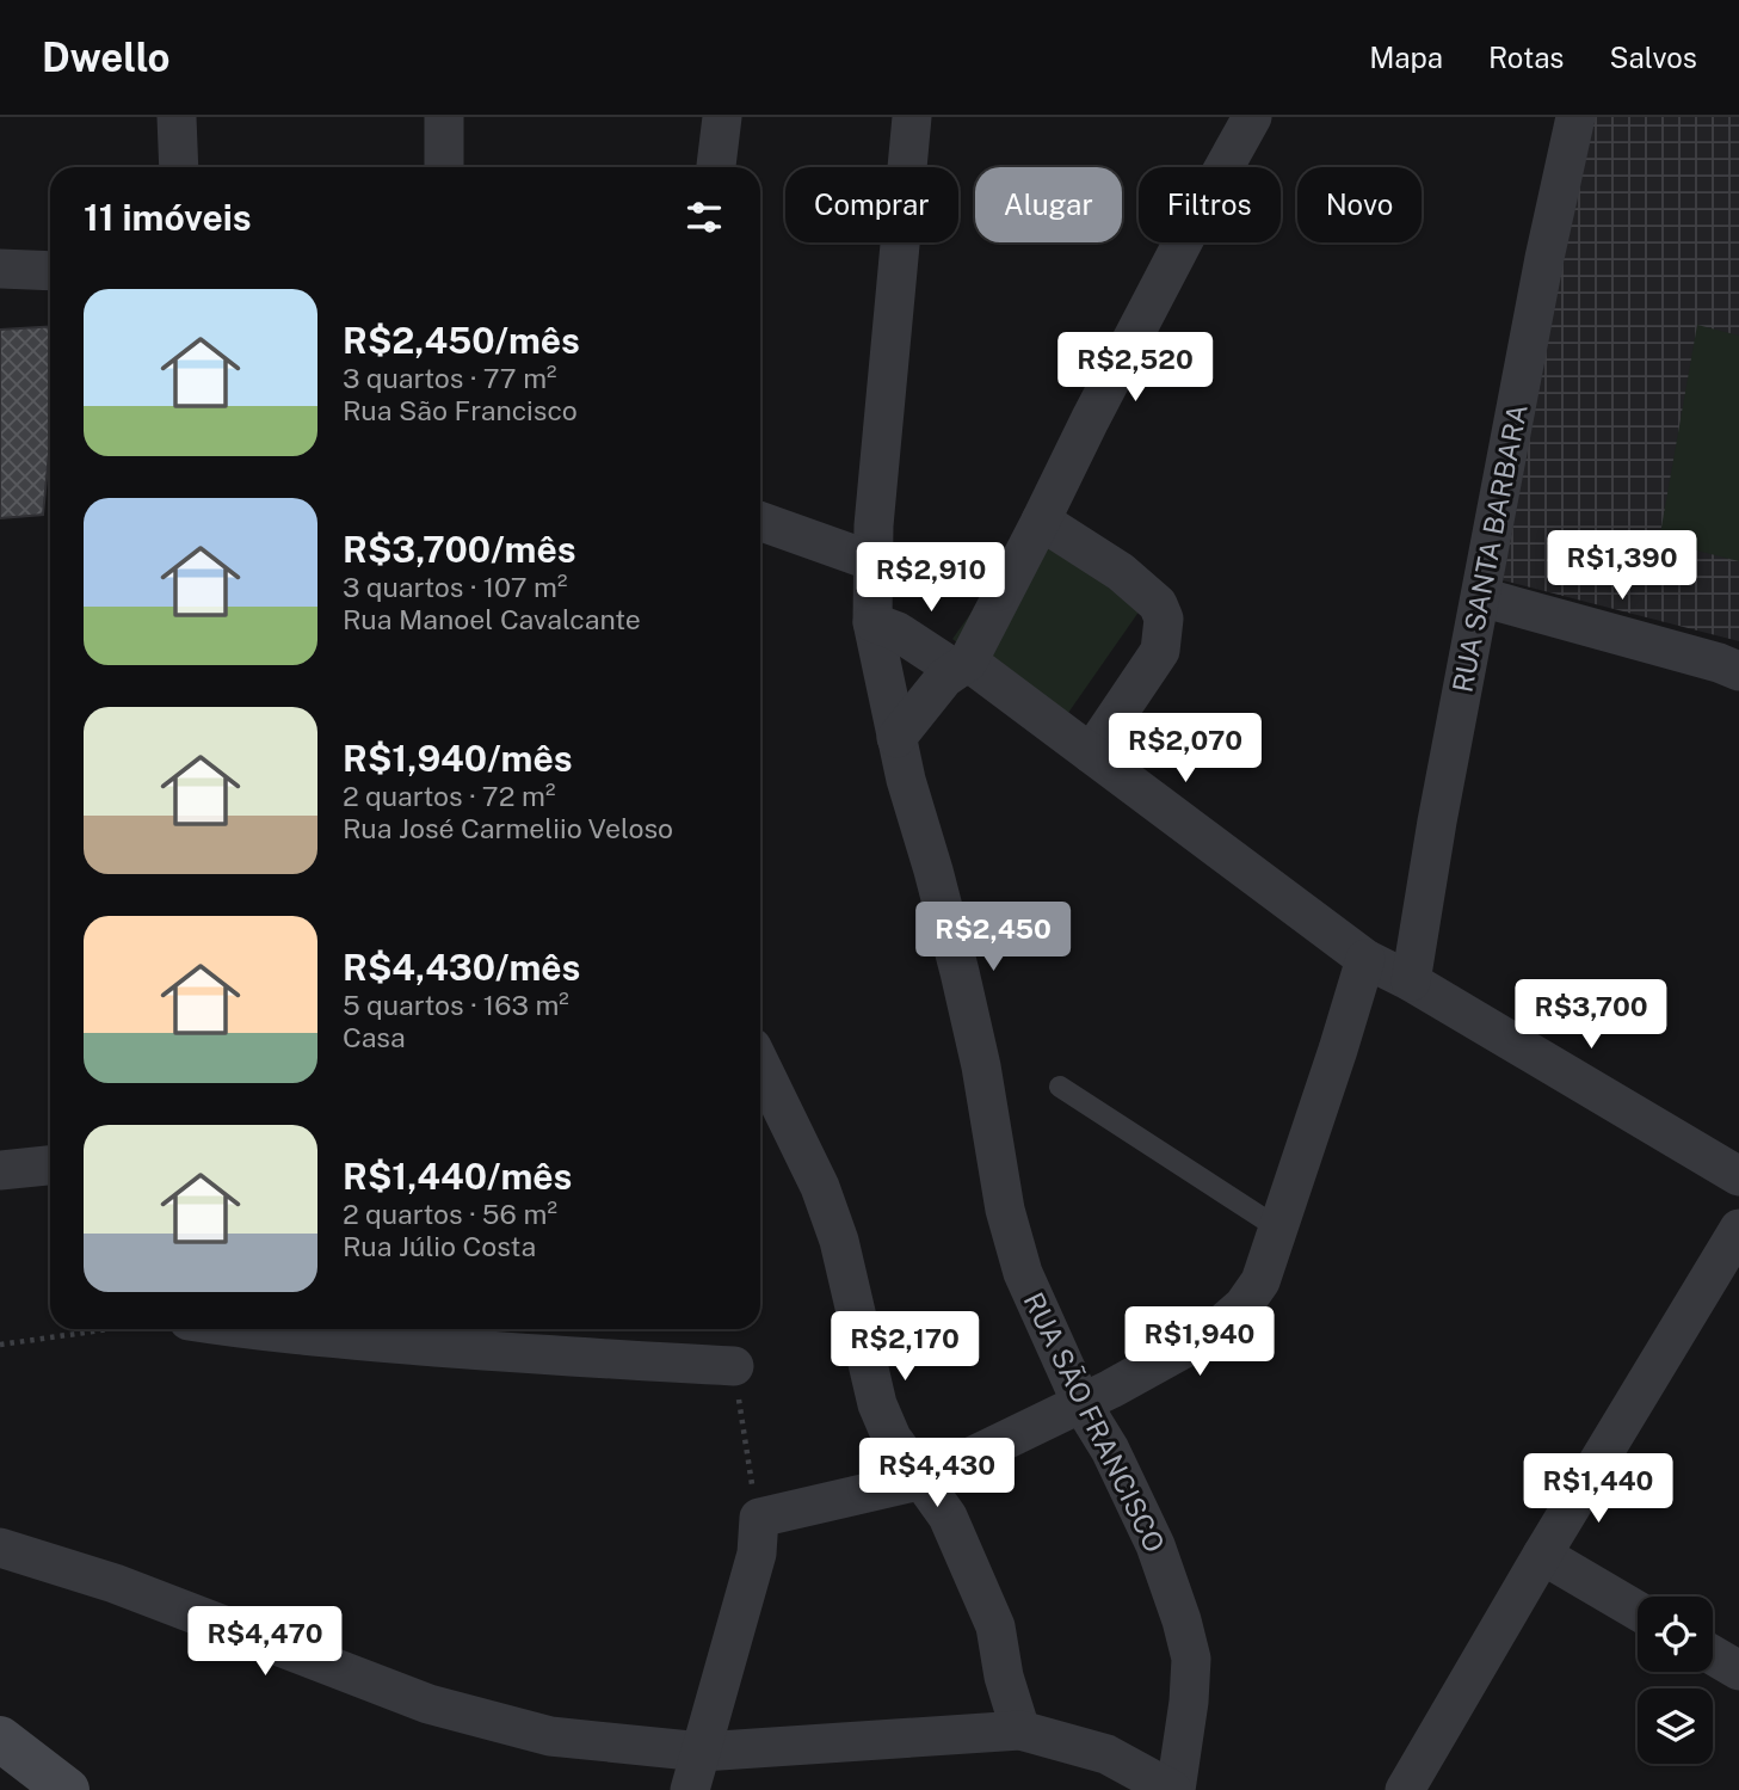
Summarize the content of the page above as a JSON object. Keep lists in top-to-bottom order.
{
  "streets": {
    "street": ["RUA SANTA BARBARA", "RUA SÃO FRANCISCO"]
  },
  "page": {
    "header": "Dwello",
    "nav": ["Mapa", "Rotas", "Salvos"],
    "chip": [
      "Comprar",
      "Alugar",
      "Filtros",
      "Novo"
    ],
    "heading": "11 imóveis",
    "list": [
      {
        "name": "R$2,450/mês",
        "note": "3 quartos · 77 m² · Rua São Francisco"
      },
      {
        "name": "R$3,700/mês",
        "note": "3 quartos · 107 m² · Rua Manoel Cavalcante"
      },
      {
        "name": "R$1,940/mês",
        "note": "2 quartos · 72 m² · Rua José Carmeliio Veloso"
      },
      {
        "name": "R$4,430/mês",
        "note": "5 quartos · 163 m² · Casa"
      },
      {
        "name": "R$1,440/mês",
        "note": "2 quartos · 56 m² · Rua Júlio Costa"
      }
    ],
    "price": [
      "R$2,520",
      "R$1,390",
      "R$2,910",
      "R$2,070",
      "R$2,450",
      "R$3,700",
      "R$1,940",
      "R$2,170",
      "R$4,430",
      "R$1,440",
      "R$4,470"
    ]
  }
}
